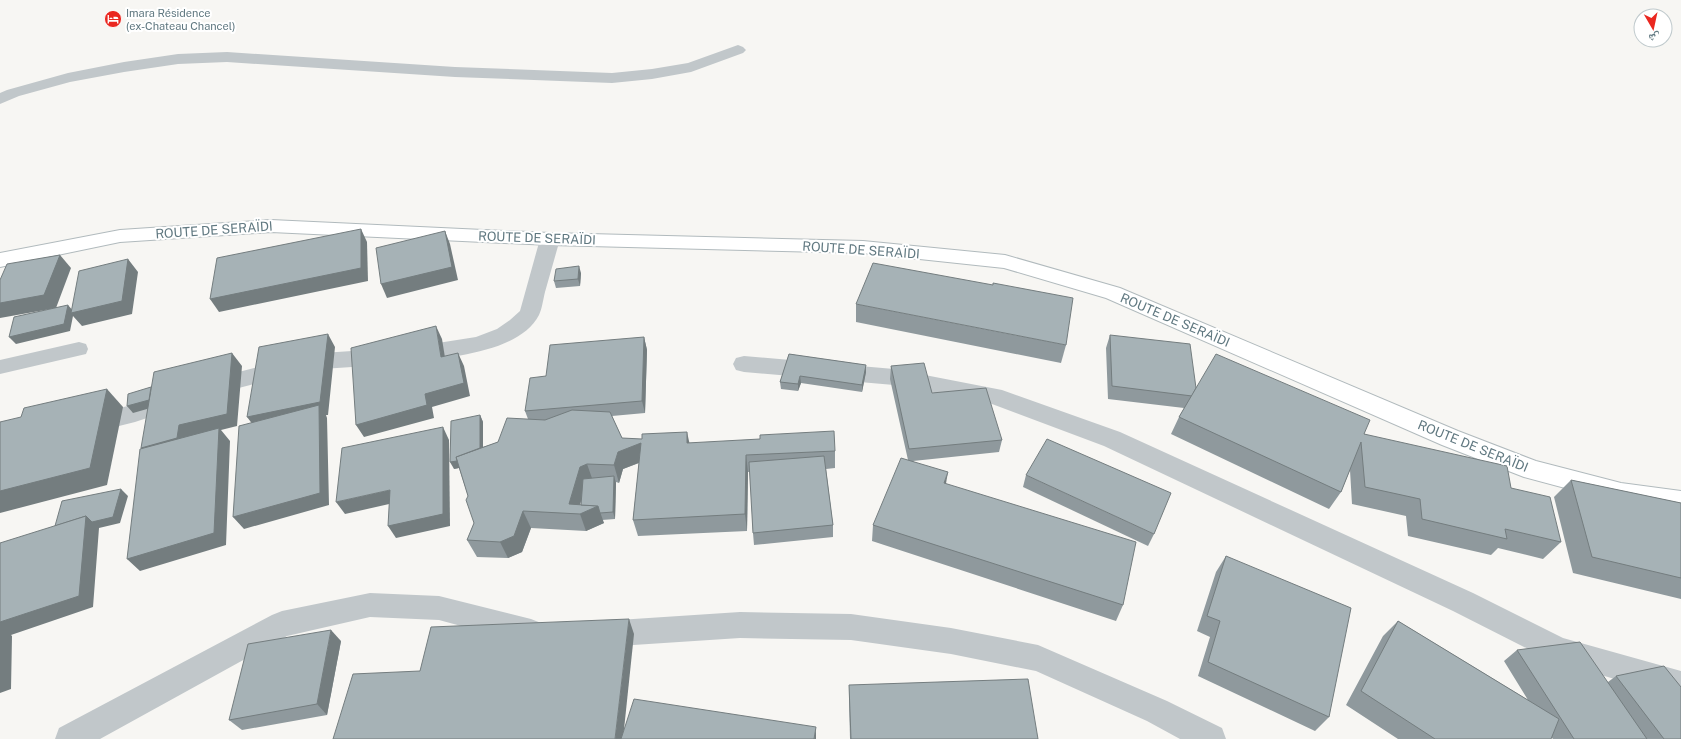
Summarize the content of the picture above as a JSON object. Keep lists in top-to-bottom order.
{
  "streets": {
    "street": ["ROUTE DE SERAÏDI"]
  },
  "places": {
    "hotel": ["Imara Résidence (ex-Chateau Chancel)"]
  },
  "north": "bottom"
}
